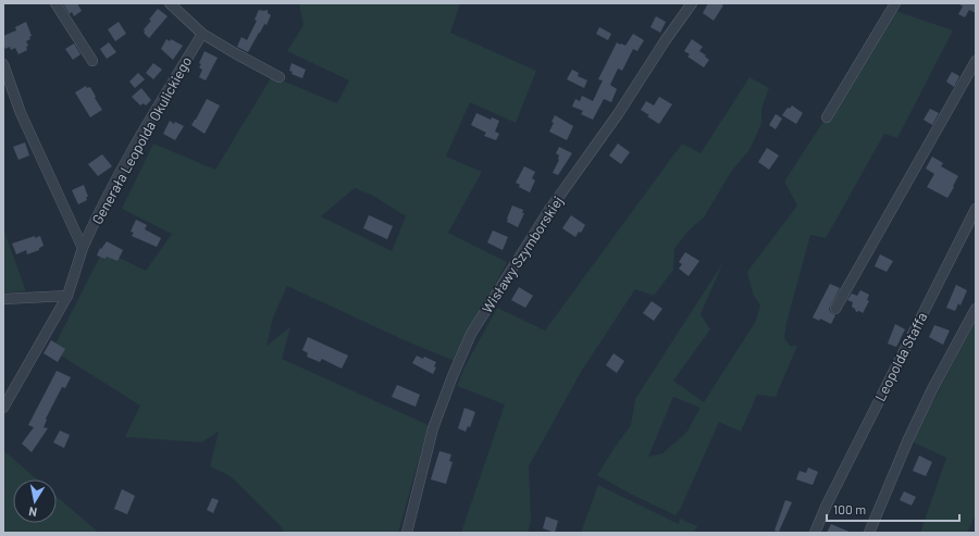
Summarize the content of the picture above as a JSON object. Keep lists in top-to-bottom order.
{
  "streets": {
    "street": ["Generała Leopolda Okulickiego", "Wisławy Szymborskiej", "Leopolda Staffa"]
  },
  "scale_bar": "100 m",
  "north": "bottom"
}
